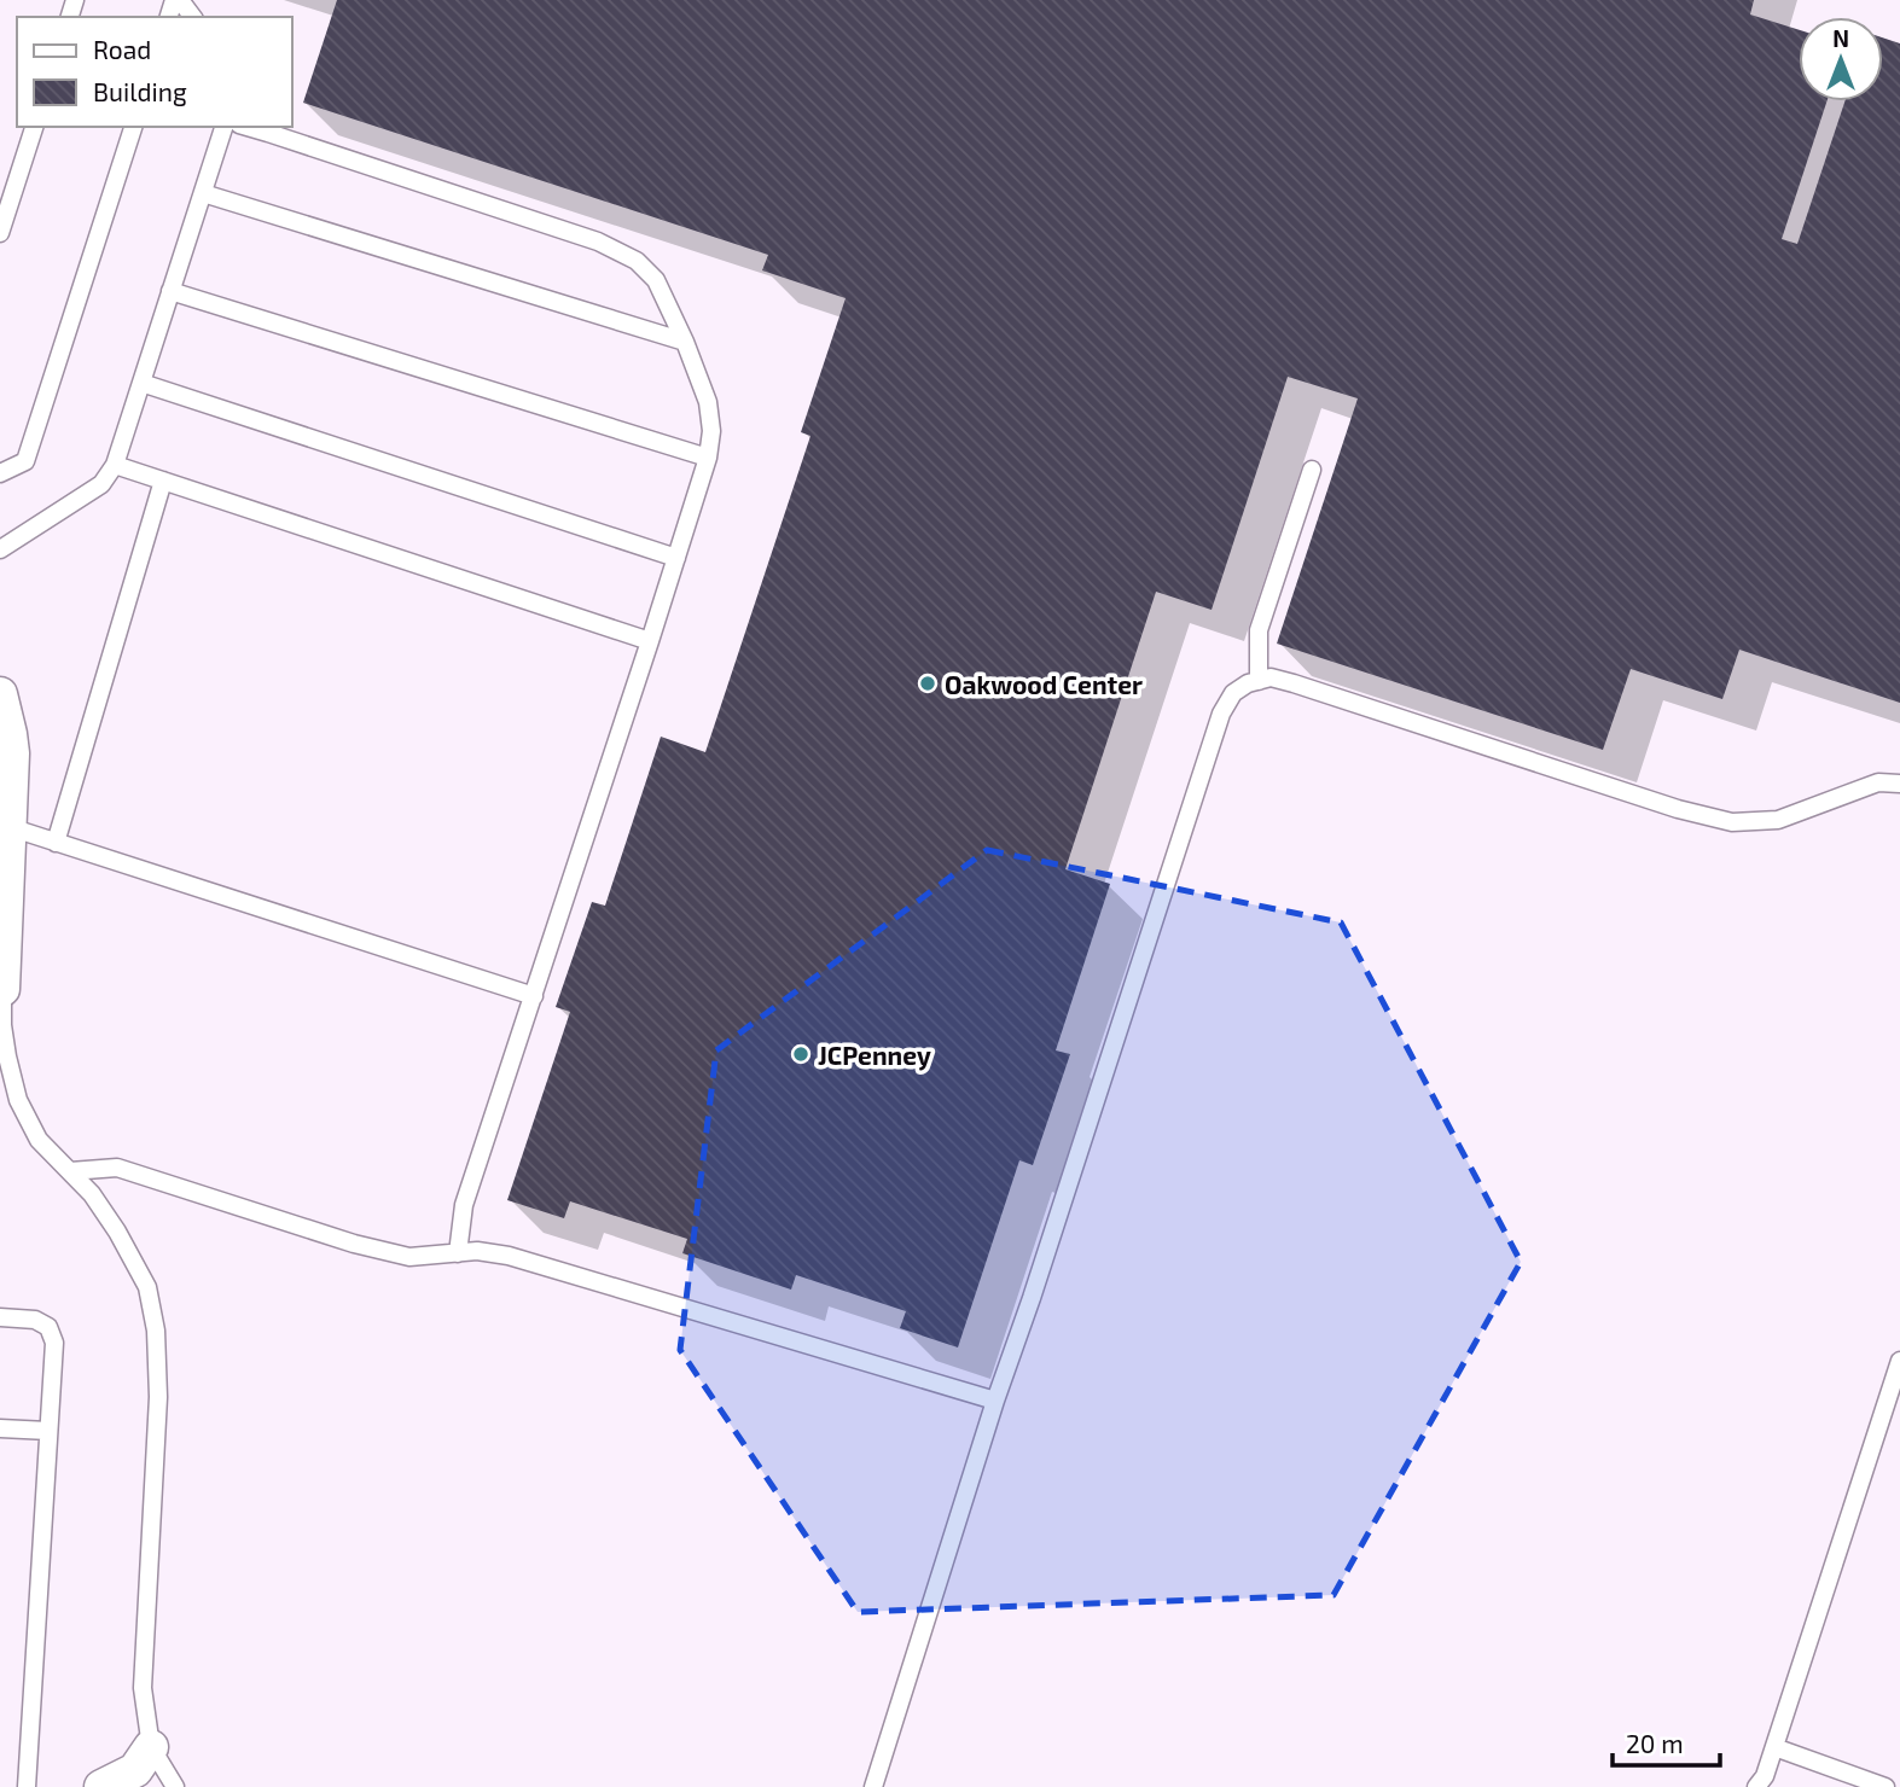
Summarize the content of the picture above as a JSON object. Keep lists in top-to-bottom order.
{
  "places": ["Oakwood Center", "JCPenney"],
  "legend": ["Road", "Building"],
  "scale_bar": "20 m",
  "north": "top"
}
